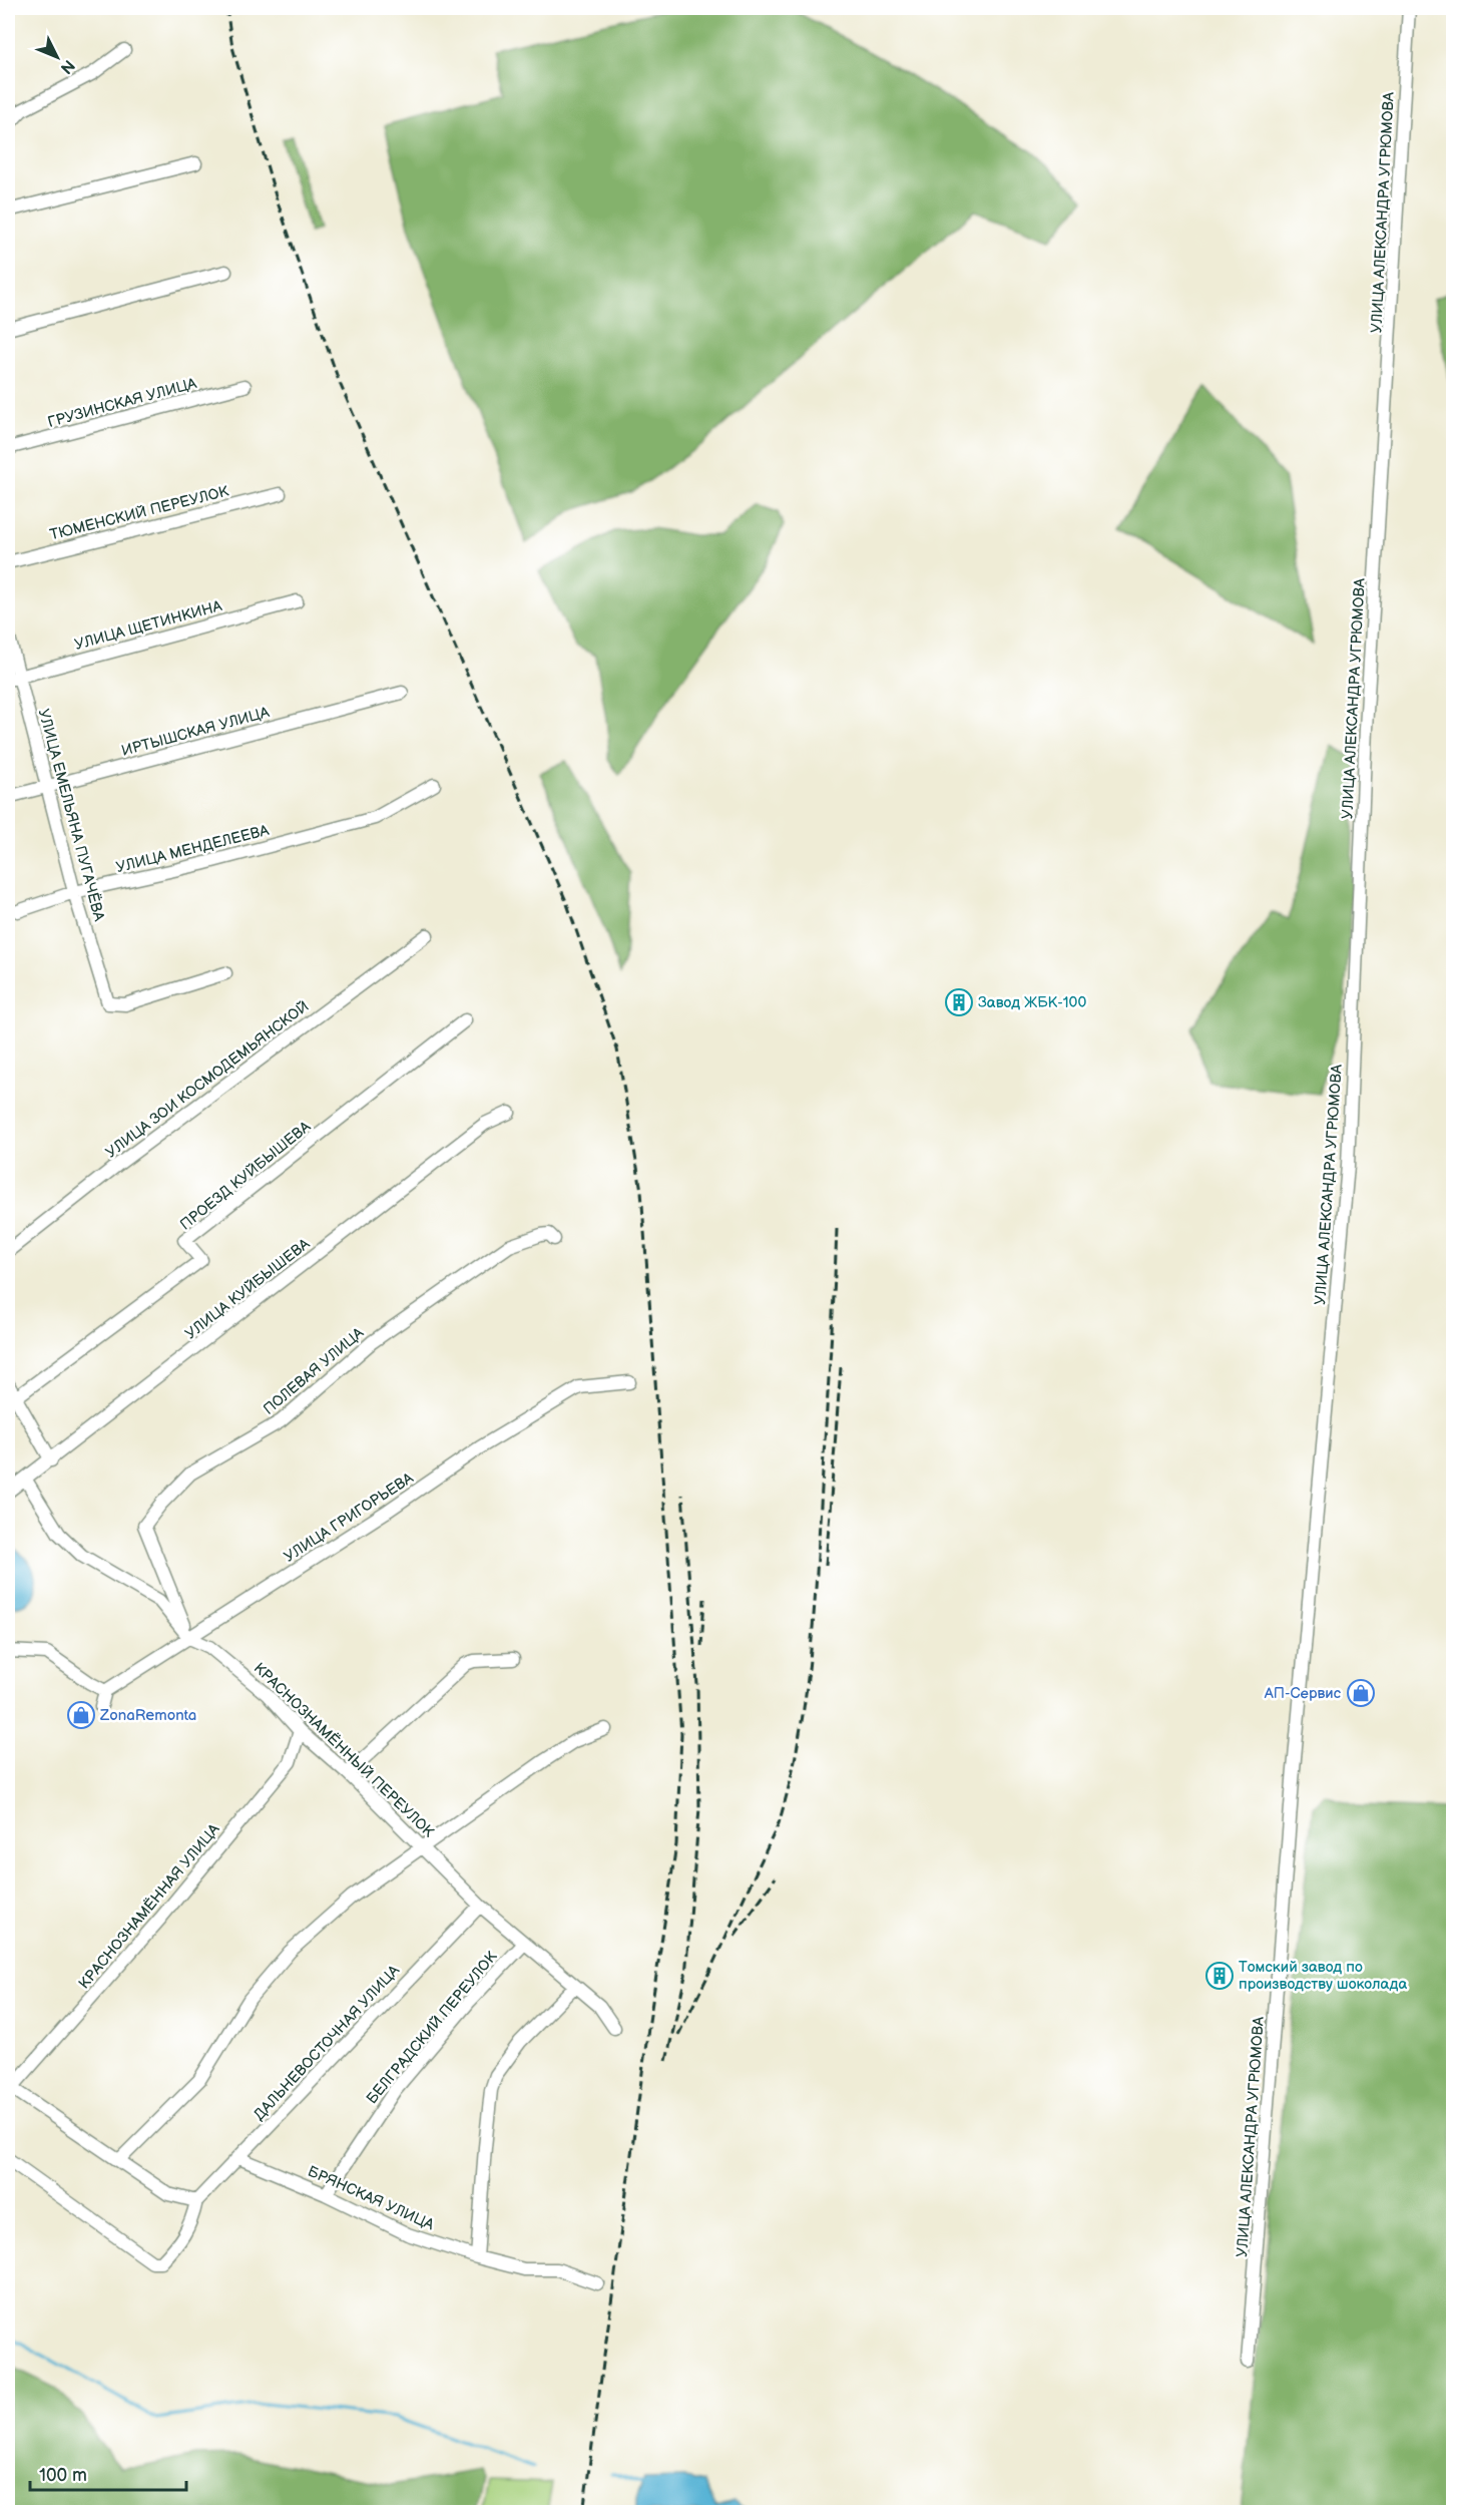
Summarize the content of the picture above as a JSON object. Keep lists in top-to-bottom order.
{
  "streets": {
    "street": [
      "УЛИЦА АЛЕКСАНДРА УГРЮМОВА",
      "ГРУЗИНСКАЯ УЛИЦА",
      "ТЮМЕНСКИЙ ПЕРЕУЛОК",
      "УЛИЦА ЩЕТИНКИНА",
      "ИРТЫШСКАЯ УЛИЦА",
      "УЛИЦА ЕМЕЛЬЯНА ПУГАЧЁВА",
      "УЛИЦА МЕНДЕЛЕЕВА",
      "УЛИЦА ЗОИ КОСМОДЕМЬЯНСКОЙ",
      "ПРОЕЗД КУЙБЫШЕВА",
      "УЛИЦА КУЙБЫШЕВА",
      "ПОЛЕВАЯ УЛИЦА",
      "УЛИЦА ГРИГОРЬЕВА",
      "КРАСНОЗНАМЁННЫЙ ПЕРЕУЛОК",
      "КРАСНОЗНАМЁННАЯ УЛИЦА",
      "БЕЛГРАДСКИЙ ПЕРЕУЛОК",
      "ДАЛЬНЕВОСТОЧНАЯ УЛИЦА",
      "БРЯНСКАЯ УЛИЦА"
    ]
  },
  "crossings": [
    ["УЛИЦА ЩЕТИНКИНА", "УЛИЦА ЕМЕЛЬЯНА ПУГАЧЁВА"],
    ["ИРТЫШСКАЯ УЛИЦА", "УЛИЦА ЕМЕЛЬЯНА ПУГАЧЁВА"],
    ["УЛИЦА ЕМЕЛЬЯНА ПУГАЧЁВА", "УЛИЦА МЕНДЕЛЕЕВА"],
    ["УЛИЦА КУЙБЫШЕВА", "КРАСНОЗНАМЁННЫЙ ПЕРЕУЛОК"],
    ["ПОЛЕВАЯ УЛИЦА", "УЛИЦА ГРИГОРЬЕВА"],
    ["ПОЛЕВАЯ УЛИЦА", "КРАСНОЗНАМЁННЫЙ ПЕРЕУЛОК"],
    ["УЛИЦА ГРИГОРЬЕВА", "КРАСНОЗНАМЁННЫЙ ПЕРЕУЛОК"],
    ["КРАСНОЗНАМЁННЫЙ ПЕРЕУЛОК", "КРАСНОЗНАМЁННАЯ УЛИЦА"],
    ["КРАСНОЗНАМЁННЫЙ ПЕРЕУЛОК", "БЕЛГРАДСКИЙ ПЕРЕУЛОК"],
    ["КРАСНОЗНАМЁННЫЙ ПЕРЕУЛОК", "ДАЛЬНЕВОСТОЧНАЯ УЛИЦА"],
    ["БЕЛГРАДСКИЙ ПЕРЕУЛОК", "БРЯНСКАЯ УЛИЦА"],
    ["ДАЛЬНЕВОСТОЧНАЯ УЛИЦА", "БРЯНСКАЯ УЛИЦА"]
  ],
  "places": {
    "building": ["Завод ЖБК-100", "Томский завод по производству шоколада"],
    "shop": ["АП-Сервис", "ZonaRemonta"]
  },
  "scale_bar": "100 m",
  "north": "bottom right"
}
